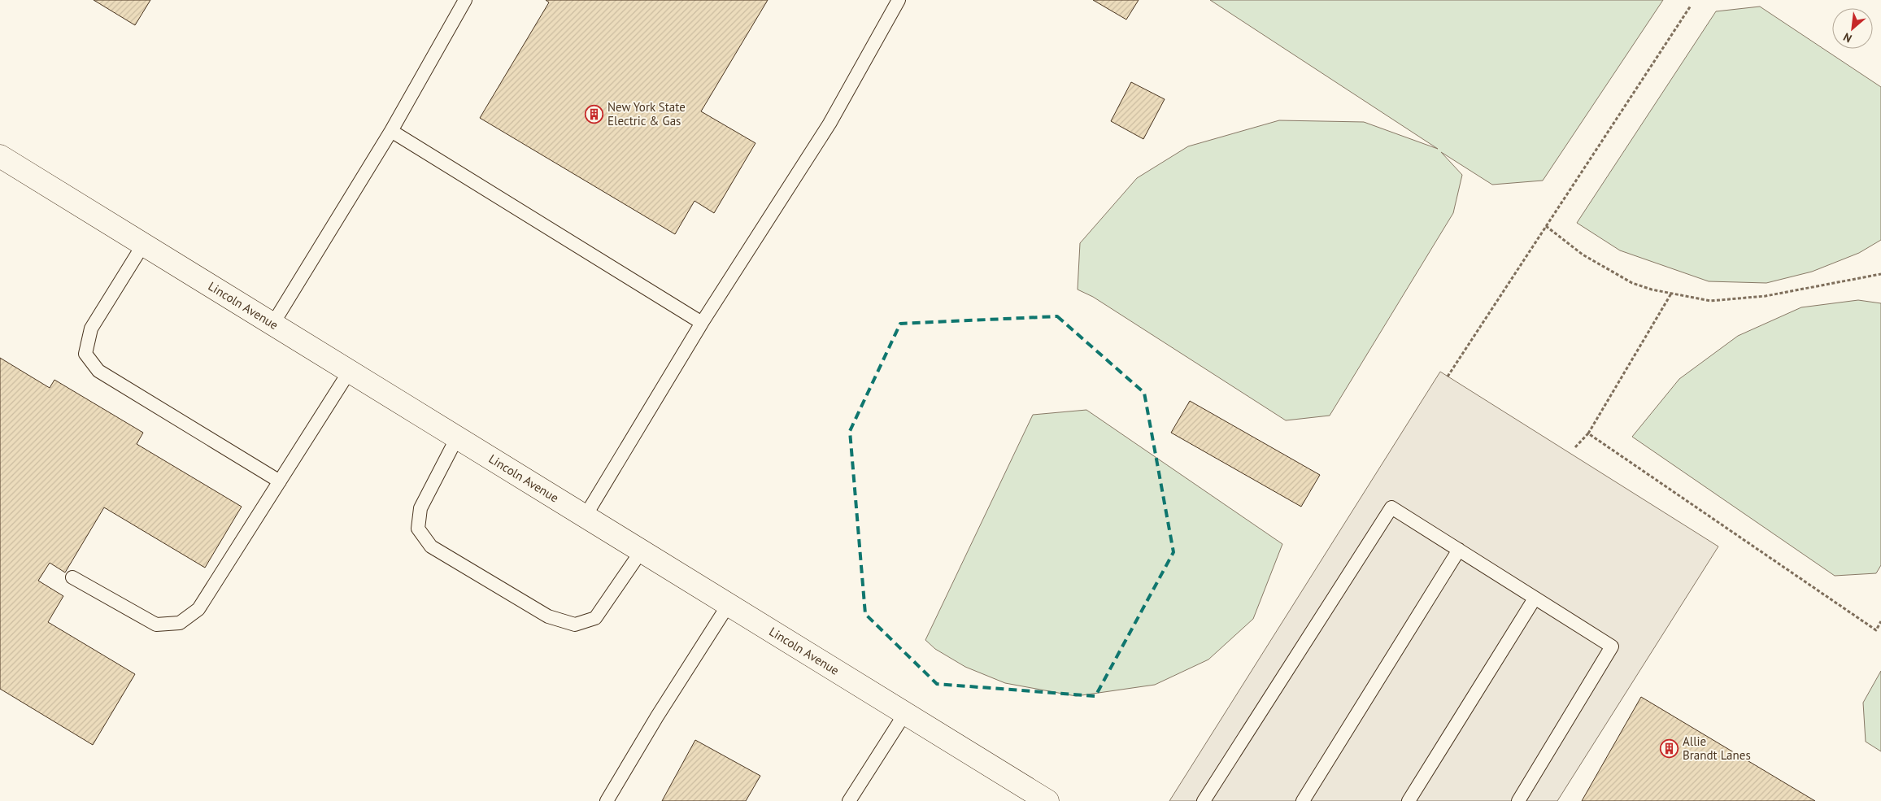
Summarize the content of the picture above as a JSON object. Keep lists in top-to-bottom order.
{
  "streets": {
    "street": ["Lincoln Avenue"]
  },
  "places": {
    "building": ["New York State Electric & Gas", "Allie Brandt Lanes"]
  },
  "north": "bottom left"
}
